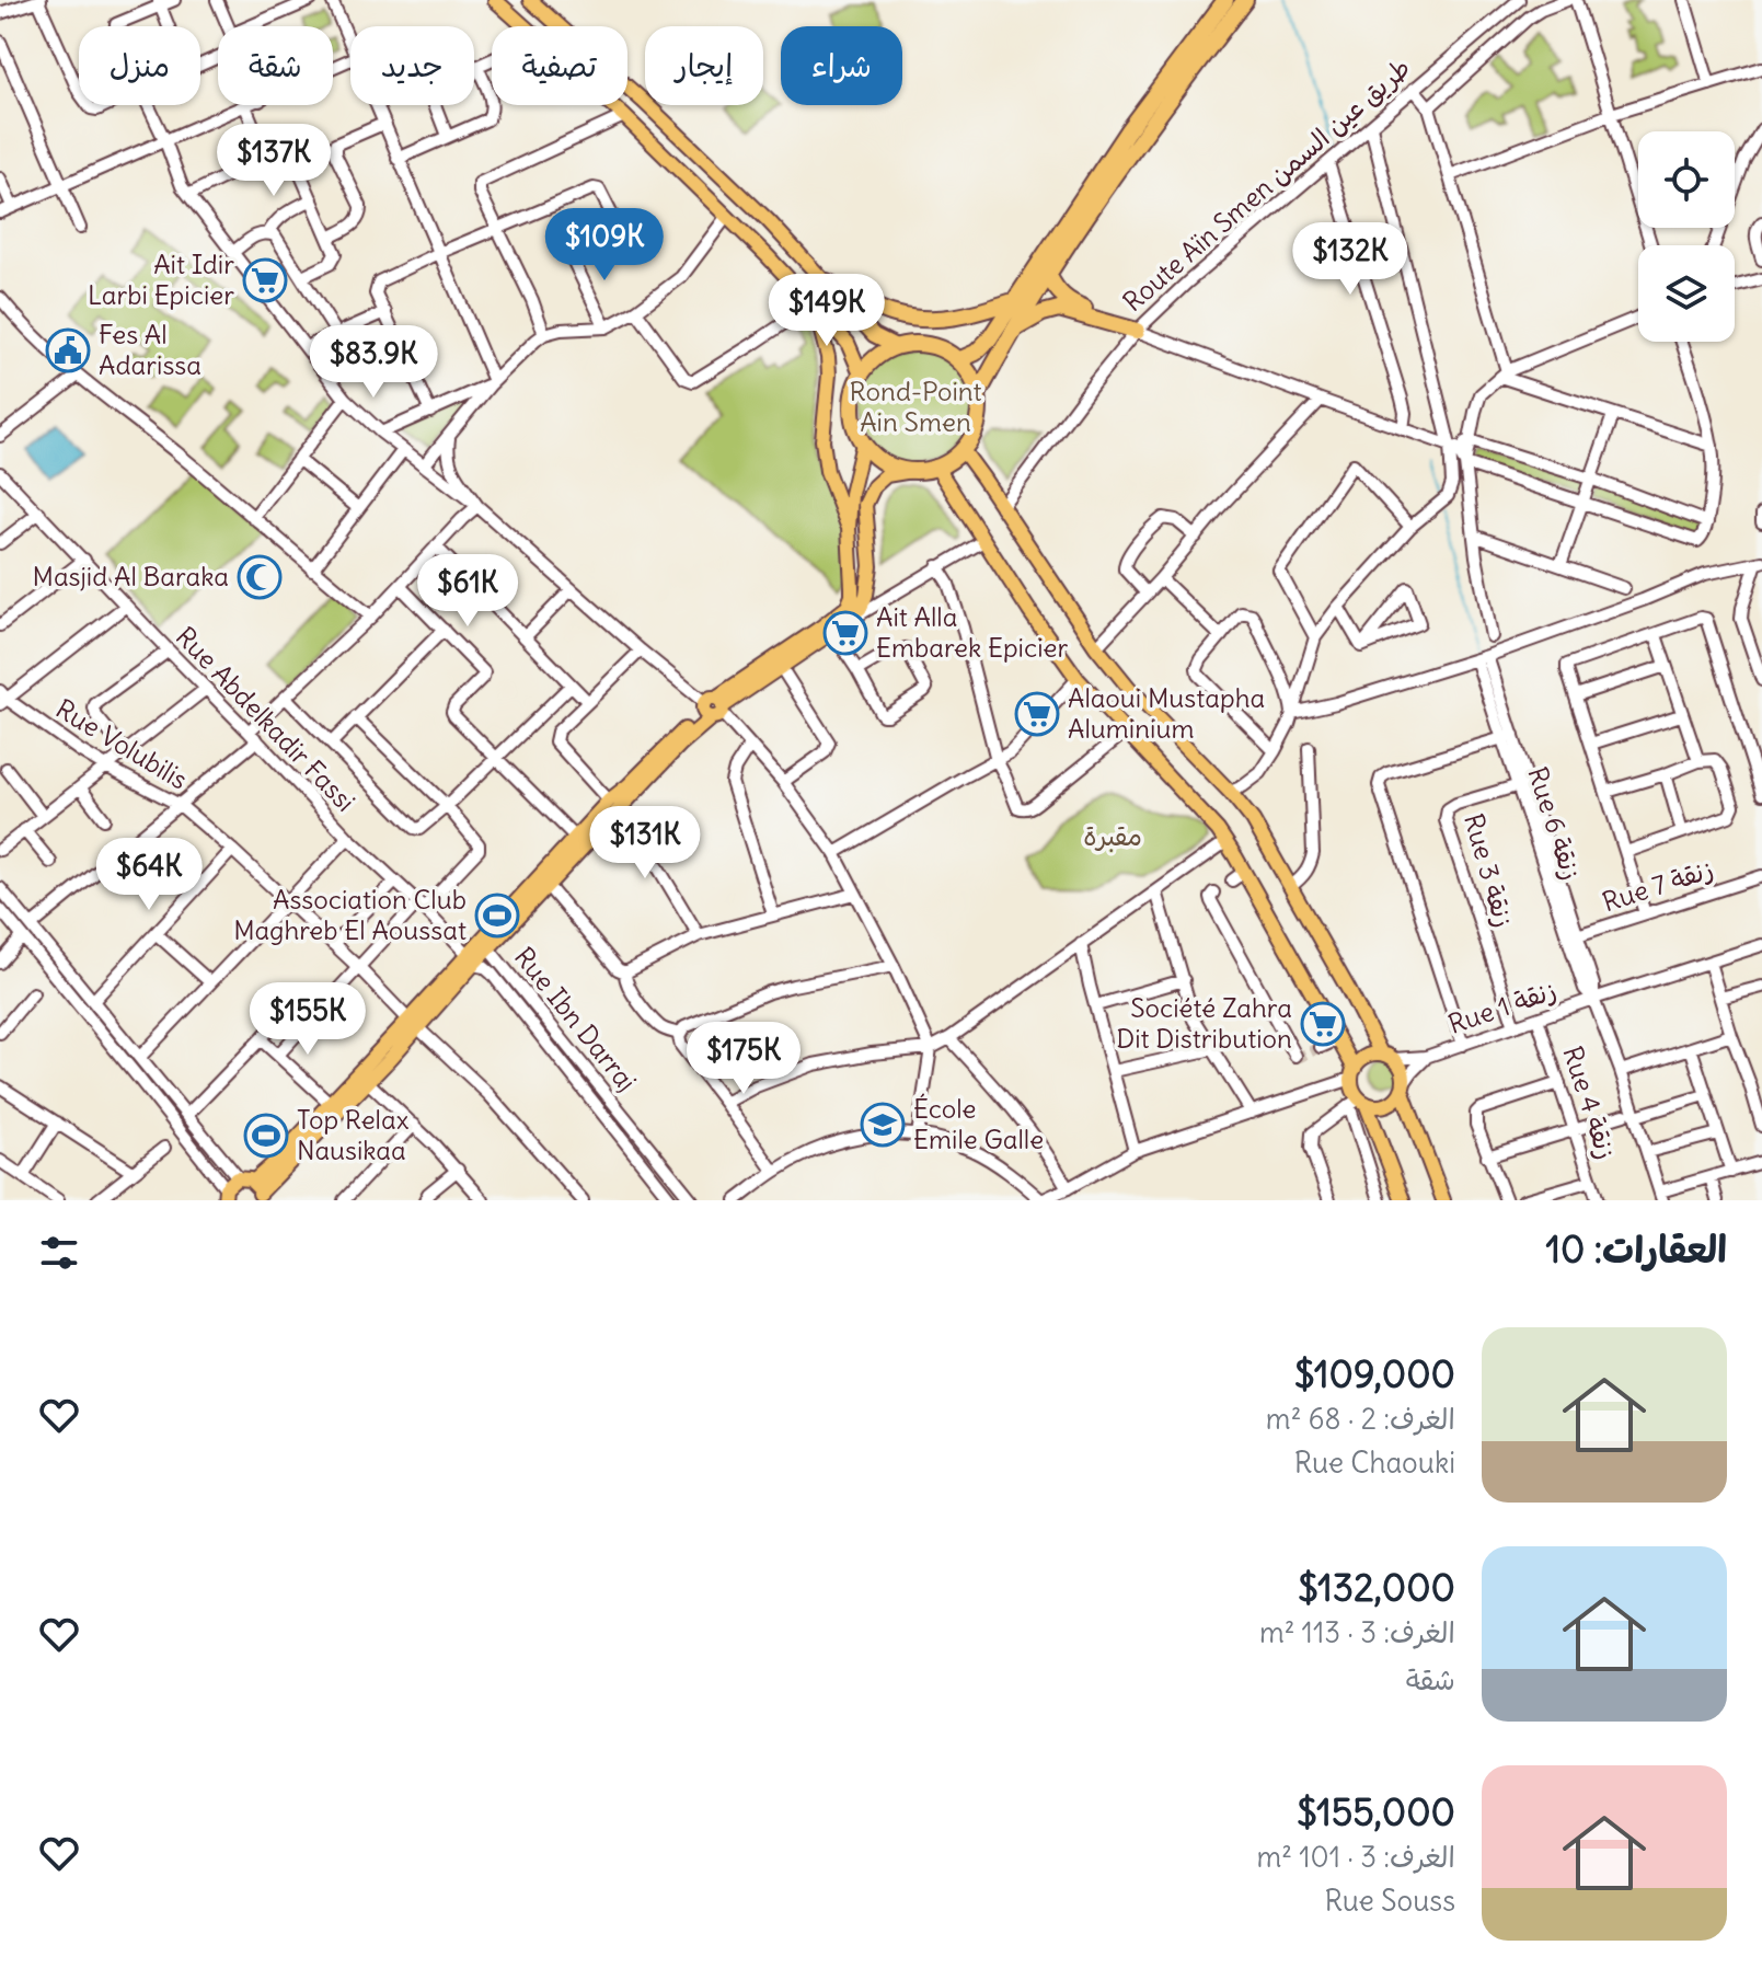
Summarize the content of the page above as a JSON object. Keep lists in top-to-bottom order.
{
  "streets": {
    "street": [
      "Route Aïn Smen طريق عين السمن",
      "Rue Abdelkadir Fassi",
      "Rue Volubilis",
      "Rue 6 زنقة",
      "Rue 3 زنقة",
      "Rue 7 زنقة",
      "Rue 1 زنقة",
      "Rue Ibn Darraj",
      "Rue 4 زنقة"
    ]
  },
  "crossings": [
    ["Rue Abdelkadir Fassi", "Rue Ibn Darraj"],
    ["Rue 6 زنقة", "Rue 3 زنقة"],
    ["Rue 6 زنقة", "Rue 7 زنقة"],
    ["Rue 6 زنقة", "Rue 1 زنقة"],
    ["Rue 3 زنقة", "Rue 1 زنقة"],
    ["Rue 1 زنقة", "Rue 4 زنقة"]
  ],
  "parks": ["Rond-Point Ain Smen", "مقبرة"],
  "places": {
    "supermarket": [
      "Ait Idir Larbi Epicier",
      "Ait Alla Embarek Epicier",
      "Alaoui Mustapha Aluminium",
      "Société Zahra Dit Distribution"
    ],
    "public building": ["Fes Al Adarissa"],
    "mosque": ["Masjid Al Baraka"],
    "sports": ["Association Club Maghreb El Aoussat", "Top Relax Nausikaa"],
    "school or university": ["École Emile Galle"]
  },
  "page": {
    "chip": [
      "شراء",
      "إيجار",
      "تصفية",
      "جديد",
      "شقة",
      "منزل"
    ],
    "price": [
      "$137K",
      "$109K",
      "$132K",
      "$149K",
      "$83.9K",
      "$61K",
      "$131K",
      "$64K",
      "$155K",
      "$175K"
    ],
    "heading": "العقارات: 10",
    "list": [
      {
        "name": "$109,000",
        "note": "الغرف: 2 · 68 m² · Rue Chaouki"
      },
      {
        "name": "$132,000",
        "note": "الغرف: 3 · 113 m² · شقة"
      },
      {
        "name": "$155,000",
        "note": "الغرف: 3 · 101 m² · Rue Souss"
      }
    ]
  }
}
